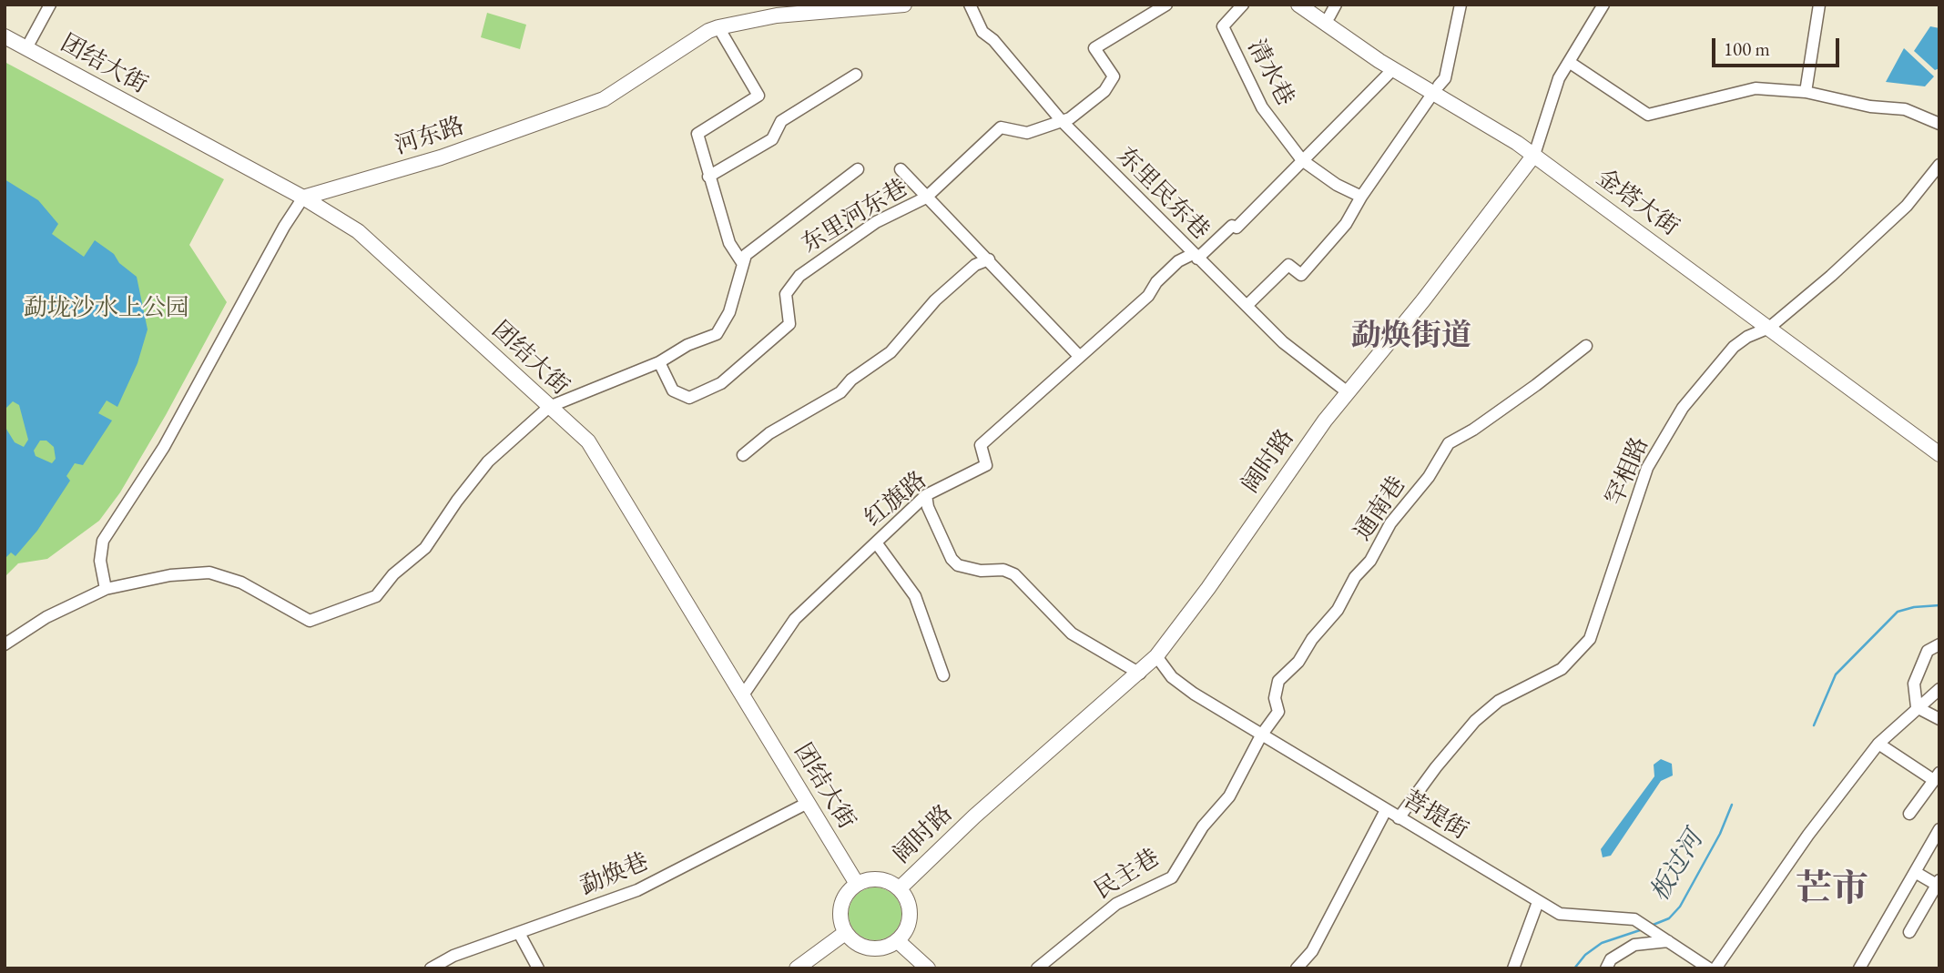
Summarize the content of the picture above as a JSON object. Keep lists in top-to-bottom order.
{
  "streets": {
    "main road": [
      "团结大街",
      "河东路",
      "金塔大街",
      "阔时路"
    ],
    "street": [
      "清水巷",
      "东里民东巷",
      "东里河东巷",
      "罕相路",
      "红旗路",
      "通南巷",
      "菩提街",
      "勐焕巷",
      "民主巷"
    ]
  },
  "crossings": [
    ["团结大街", "河东路"],
    ["团结大街", "阔时路"],
    ["团结大街", "红旗路"],
    ["团结大街", "勐焕巷"],
    ["东里民东巷", "东里河东巷"],
    ["东里民东巷", "阔时路"],
    ["东里民东巷", "红旗路"],
    ["金塔大街", "阔时路"],
    ["金塔大街", "罕相路"],
    ["阔时路", "菩提街"],
    ["罕相路", "菩提街"],
    ["通南巷", "菩提街"],
    ["通南巷", "民主巷"],
    ["菩提街", "民主巷"]
  ],
  "districts": ["勐焕街道", "芒市"],
  "water": ["板过河"],
  "parks": ["勐垅沙水上公园"],
  "scale_bar": "100 m"
}
